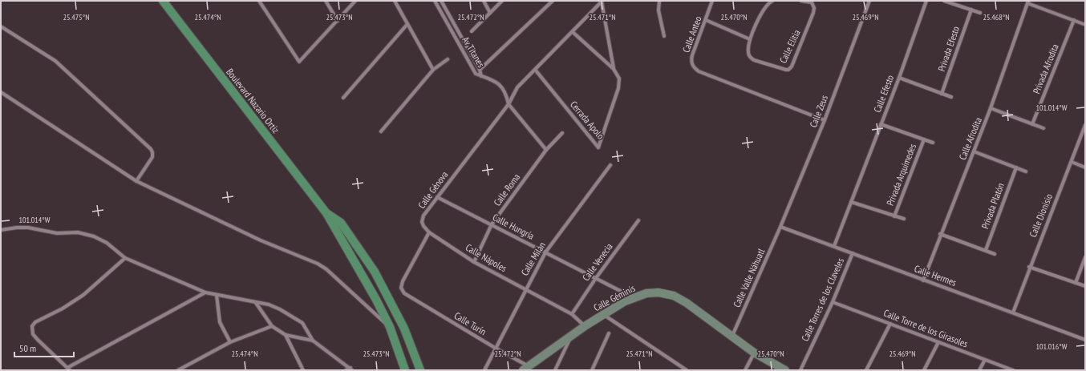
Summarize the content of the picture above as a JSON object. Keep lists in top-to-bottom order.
{
  "streets": {
    "main road": ["Boulevard Nazario Ortiz"],
    "street": [
      "Calle Anteo",
      "Calle Elitia",
      "Privada Efesto",
      "Av Titanes",
      "Privada Afrodita",
      "Calle Efesto",
      "Calle Zeus",
      "Cerrada Apolo",
      "Calle Afrodita",
      "Privada Arquímedes",
      "Calle Génova",
      "Calle Roma",
      "Privada Platón",
      "Calle Dionisio",
      "Calle Hungría",
      "Calle Nápoles",
      "Calle Milán",
      "Calle Venecia",
      "Calle Hermes",
      "Calle Valle Náhuatl",
      "Calle Géminis",
      "Calle Torres de los Claveles",
      "Calle Turín",
      "Calle Torre de los Girasoles"
    ]
  },
  "crossings": [
    ["Calle Anteo", "Calle Zeus"],
    ["Calle Efesto", "Privada Arquímedes"],
    ["Calle Efesto", "Calle Hermes"],
    ["Calle Zeus", "Calle Hermes"],
    ["Calle Zeus", "Calle Valle Náhuatl"],
    ["Cerrada Apolo", "Calle Génova"],
    ["Calle Afrodita", "Calle Hermes"],
    ["Calle Génova", "Calle Hungría"],
    ["Calle Génova", "Calle Nápoles"],
    ["Calle Génova", "Calle Turín"],
    ["Calle Roma", "Calle Hungría"],
    ["Calle Roma", "Calle Nápoles"],
    ["Calle Dionisio", "Calle Hermes"],
    ["Calle Hungría", "Calle Milán"],
    ["Calle Hungría", "Calle Venecia"],
    ["Calle Hungría", "Calle Géminis"],
    ["Calle Nápoles", "Calle Milán"],
    ["Calle Nápoles", "Calle Venecia"],
    ["Calle Nápoles", "Calle Géminis"],
    ["Calle Nápoles", "Calle Turín"],
    ["Calle Milán", "Calle Turín"],
    ["Calle Hermes", "Calle Valle Náhuatl"],
    ["Calle Hermes", "Calle Torres de los Claveles"],
    ["Calle Valle Náhuatl", "Calle Géminis"],
    ["Calle Géminis", "Calle Turín"],
    ["Calle Torres de los Claveles", "Calle Torre de los Girasoles"]
  ],
  "scale_bar": "50 m",
  "coordinates": [
    "25.475°N",
    "25.474°N",
    "25.473°N",
    "25.472°N",
    "25.471°N",
    "25.470°N",
    "25.469°N",
    "25.468°N",
    "101.014°W",
    "101.016°W"
  ]
}
